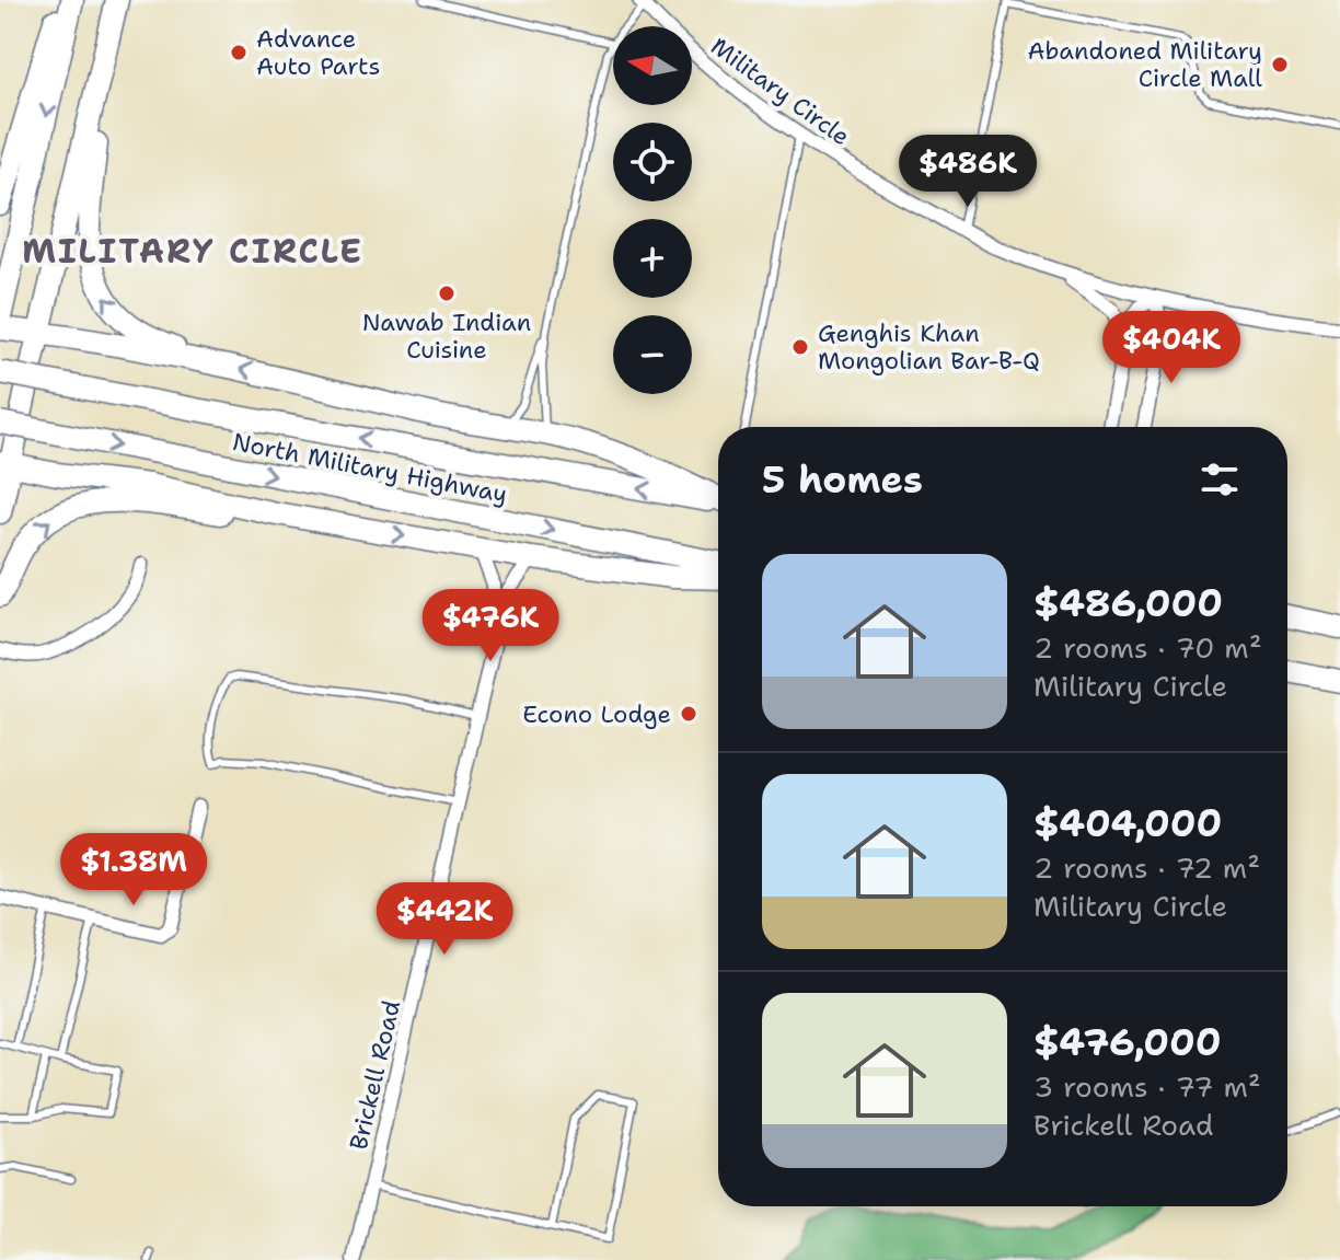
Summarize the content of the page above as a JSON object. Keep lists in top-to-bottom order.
{
  "streets": {
    "main road": ["North Military Highway"],
    "street": ["Military Circle", "Brickell Road"]
  },
  "districts": ["MILITARY CIRCLE"],
  "places": [
    "Advance Auto Parts",
    "Abandoned Military Circle Mall",
    "Nawab Indian Cuisine",
    "Genghis Khan Mongolian Bar-B-Q",
    "Econo Lodge"
  ],
  "north": "left",
  "page": {
    "map_buttons": ["+", "−"],
    "price": [
      "$486K",
      "$404K",
      "$476K",
      "$1.38M",
      "$442K"
    ],
    "heading": "5 homes",
    "list": [
      {
        "name": "$486,000",
        "note": "2 rooms · 70 m² · Military Circle"
      },
      {
        "name": "$404,000",
        "note": "2 rooms · 72 m² · Military Circle"
      },
      {
        "name": "$476,000",
        "note": "3 rooms · 77 m² · Brickell Road"
      }
    ]
  }
}
